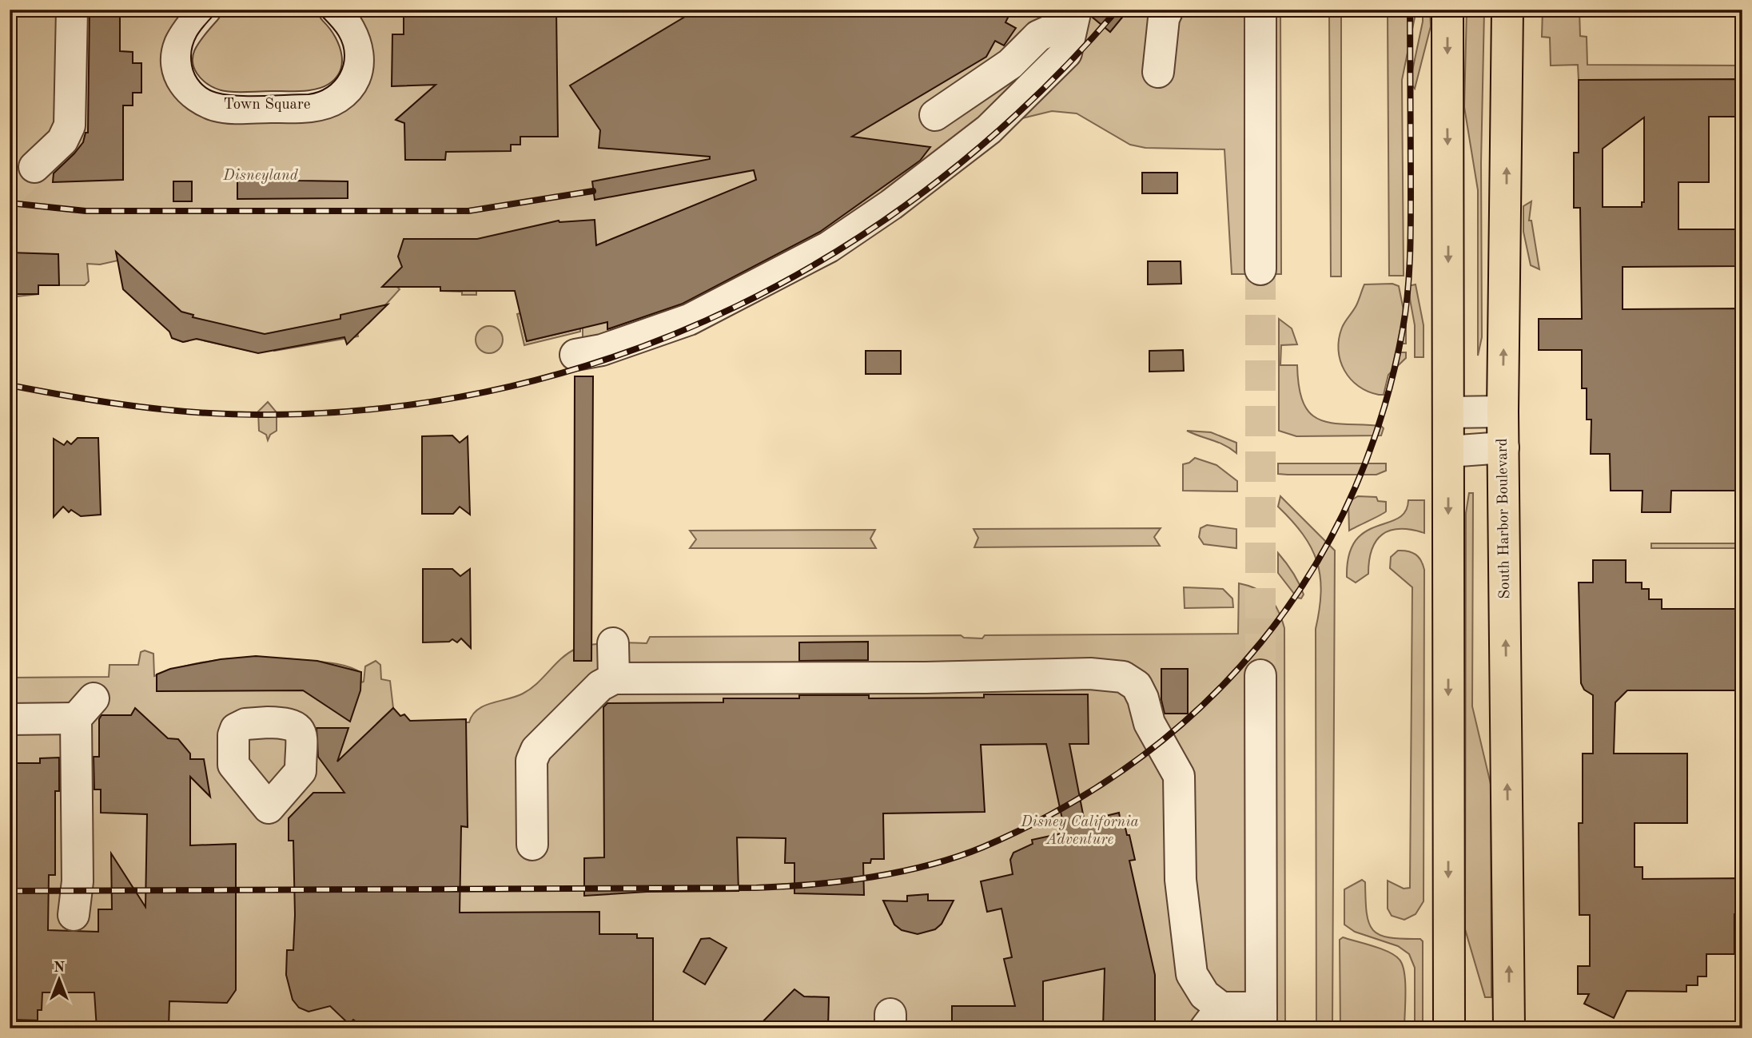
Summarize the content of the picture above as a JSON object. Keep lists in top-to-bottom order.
{
  "streets": {
    "main road": ["South Harbor Boulevard"],
    "street": ["Town Square"]
  },
  "parks": ["Disneyland", "Disney California Adventure"],
  "north": "top"
}
